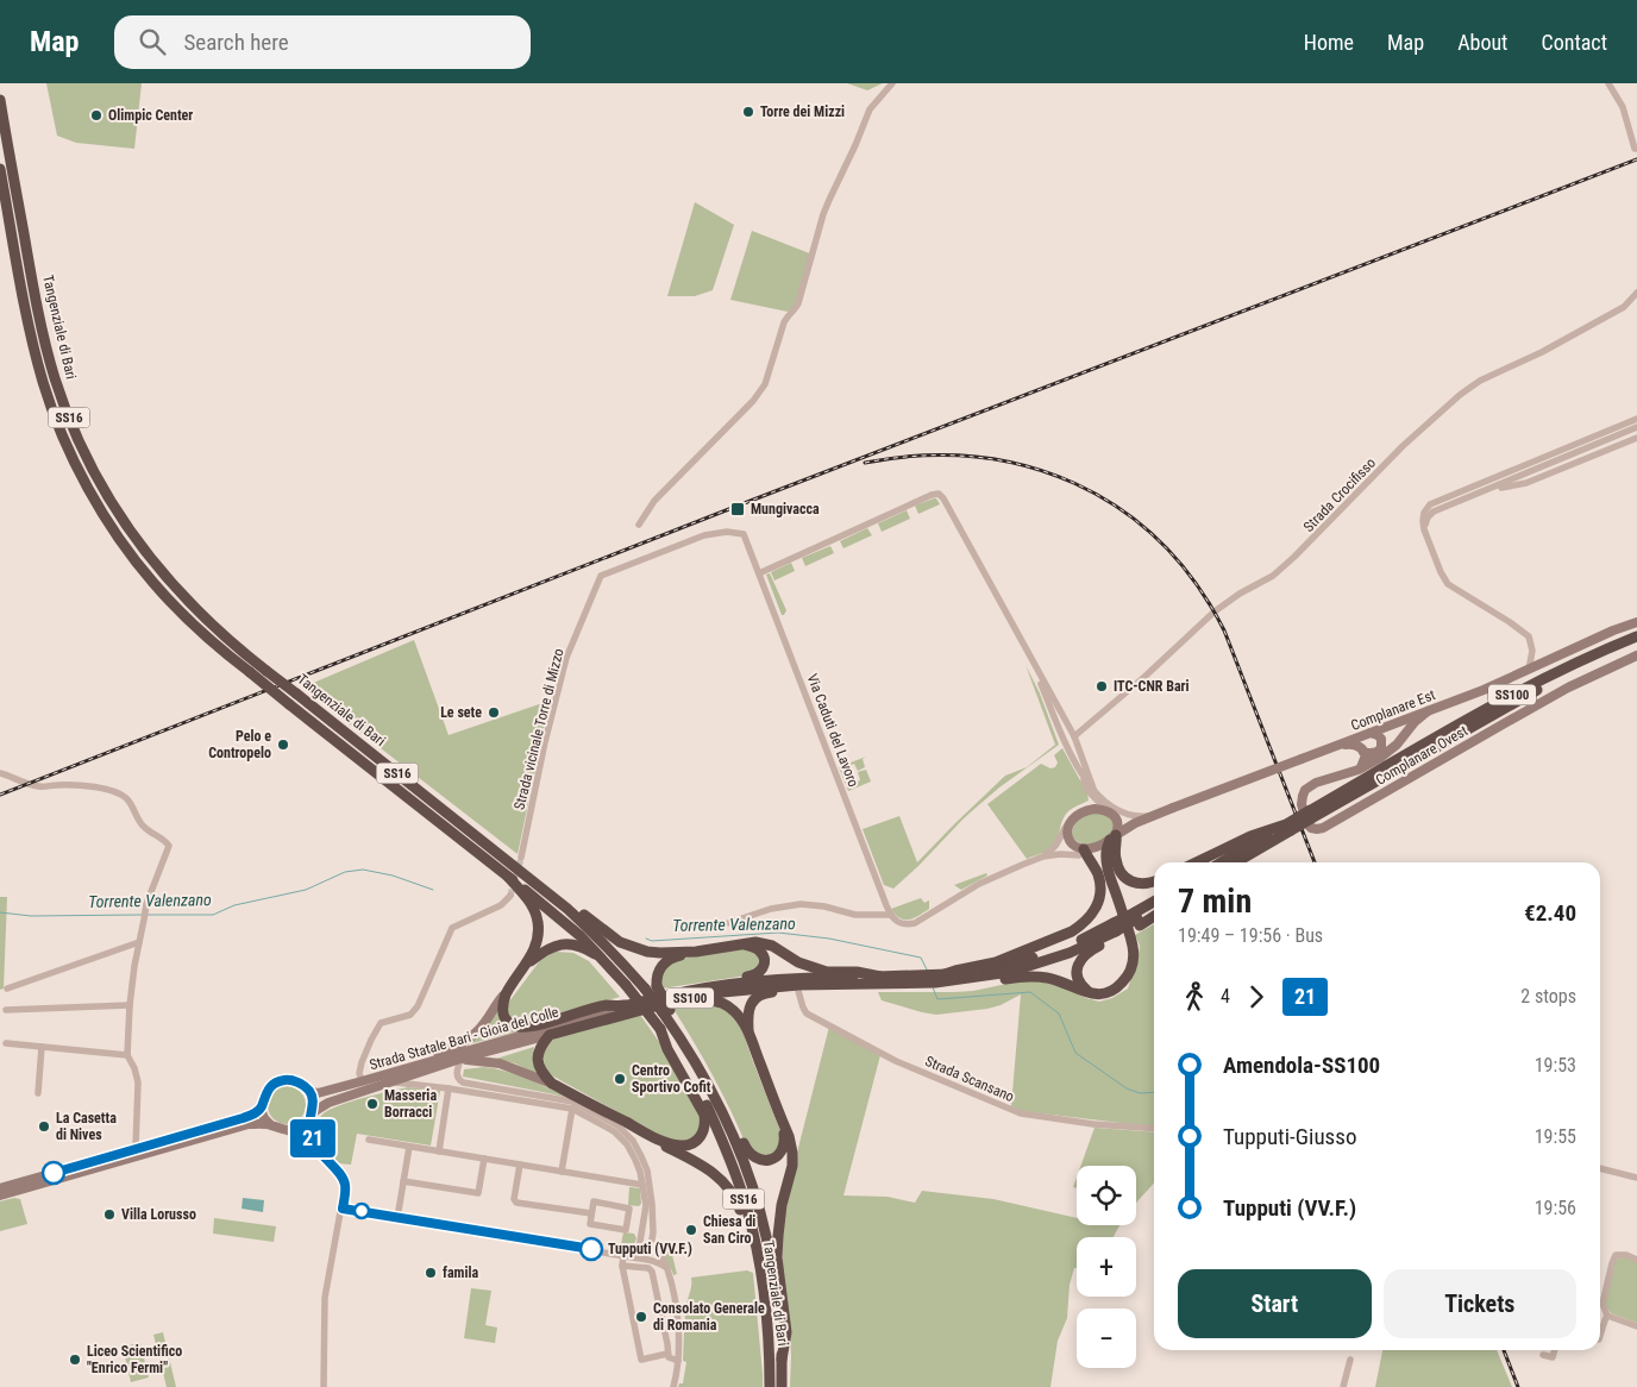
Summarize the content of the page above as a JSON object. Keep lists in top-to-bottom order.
{
  "streets": {
    "highway": ["Tangenziale di Bari", "SS16", "SS100"],
    "main road": ["Complanare Est", "Complanare Ovest", "Strada Statale Bari - Gioia del Colle"],
    "street": [
      "Strada Crocifisso",
      "Strada vicinale Torre di Mizzo",
      "Via Caduti del Lavoro",
      "Strada Scansano"
    ]
  },
  "crossings": [
    ["Tangenziale di Bari", "SS100"],
    ["SS100", "Complanare Est"],
    ["SS100", "Strada Statale Bari - Gioia del Colle"],
    ["Complanare Est", "Complanare Ovest"],
    ["Strada vicinale Torre di Mizzo", "Via Caduti del Lavoro"]
  ],
  "water": ["Torrente Valenzano"],
  "places": {
    "other": [
      "Torre dei Mizzi",
      "Olimpic Center",
      "ITC-CNR Bari",
      "Le sete",
      "Pelo e Contropelo",
      "Centro Sportivo Cofit",
      "Masseria Borracci",
      "La Casetta di Nives",
      "Villa Lorusso",
      "Chiesa di San Ciro",
      "Tupputi (VV.F.)",
      "famila",
      "Consolato Generale di Romania",
      "Liceo Scientifico \"Enrico Fermi\""
    ],
    "transit": ["Mungivacca"]
  },
  "lines": ["bus line 21"],
  "page": {
    "header": "Map",
    "search": "Search here",
    "nav": [
      "Home",
      "Map",
      "About",
      "Contact"
    ],
    "on_map": "21",
    "heading": ["7 min", "19:49 – 19:56 · Bus", "€2.40"],
    "legs": ["4", "21", "2 stops"],
    "list": [
      {
        "name": "Amendola-SS100",
        "value": "19:53"
      },
      {
        "name": "Tupputi-Giusso",
        "value": "19:55"
      },
      {
        "name": "Tupputi (VV.F.)",
        "value": "19:56"
      }
    ],
    "map_buttons": ["+", "−"],
    "buttons": ["Start", "Tickets"]
  }
}
